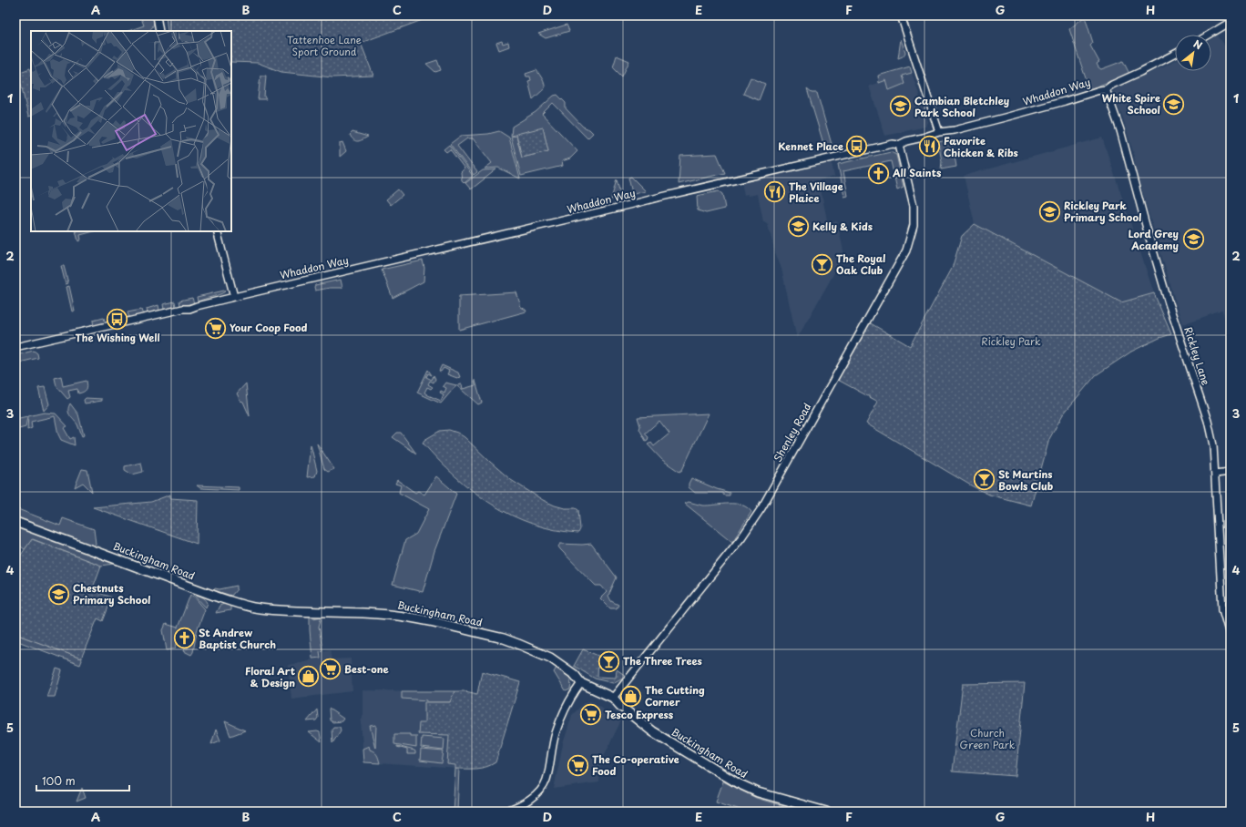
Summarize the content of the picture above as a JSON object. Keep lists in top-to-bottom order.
{
  "streets": {
    "main road": ["Buckingham Road"],
    "street": ["Whaddon Way", "Rickley Lane", "Shenley Road"]
  },
  "crossings": [
    ["Whaddon Way", "Rickley Lane"],
    ["Whaddon Way", "Shenley Road"],
    ["Shenley Road", "Buckingham Road"]
  ],
  "parks": ["Tattenhoe Lane Sport Ground", "Rickley Park", "Church Green Park"],
  "places": {
    "school or university": [
      "White Spire School",
      "Cambian Bletchley Park School",
      "Rickley Park Primary School",
      "Kelly & Kids",
      "Lord Grey Academy",
      "Chestnuts Primary School"
    ],
    "bus stop": ["Kennet Place", "The Wishing Well"],
    "restaurant": ["Favorite Chicken & Ribs", "The Village Plaice"],
    "church": ["All Saints", "St Andrew Baptist Church"],
    "bar": ["The Royal Oak Club", "St Martins Bowls Club", "The Three Trees"],
    "supermarket": [
      "Your Coop Food",
      "Best-one",
      "Tesco Express",
      "The Co-operative Food"
    ],
    "shop": ["Floral Art & Design", "The Cutting Corner"]
  },
  "scale_bar": "100 m",
  "north": "top right",
  "grid": {
    "columns": [
      "A",
      "B",
      "C",
      "D",
      "E",
      "F",
      "G",
      "H"
    ],
    "rows": [
      "1",
      "2",
      "3",
      "4",
      "5"
    ]
  }
}
